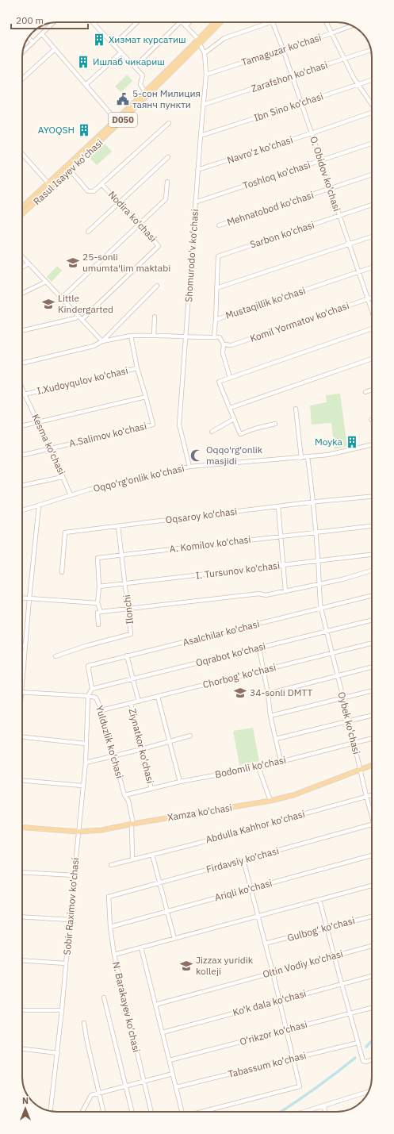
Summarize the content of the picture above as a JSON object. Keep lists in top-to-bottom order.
{
  "streets": {
    "main road": ["D050", "Rasul Isayev ko'chasi", "Xamza ko'chasi"],
    "street": [
      "Tamaguzar ko'chasi",
      "Zarafshon ko'chasi",
      "Ibn Sino ko'chasi",
      "Navro'z ko'chasi",
      "O. Obidov ko'chasi",
      "Toshloq ko'chasi",
      "Mehnatobod ko'chasi",
      "Nodira ko'chasi",
      "Sarbon ko'chasi",
      "Shomurodo'v ko'chasi",
      "Mustaqillik ko'chasi",
      "Komil Yormatov ko'chasi",
      "I.Xudoyqulov ko'chasi",
      "A.Salimov ko'chasi",
      "Kesma ko'chasi",
      "Oqqo'rg'onlik ko'chasi",
      "Oqsaroy ko'chasi",
      "A. Komilov ko'chasi",
      "I. Tursunov ko'chasi",
      "Ilonchi",
      "Asalchilar ko'chasi",
      "Oqrabot ko'chasi",
      "Chorbog' ko'chasi",
      "Oybek ko'chasi",
      "Yulduzlik ko'chasi",
      "Ziynatkor ko'chasi",
      "Bodomli ko'chasi",
      "Abdulla Kahhor ko'chasi",
      "Firdavsiy ko'chasi",
      "Ariqli ko'chasi",
      "Sobir Raximov ko'chasi",
      "Gulbog' ko'chasi",
      "Oltin Vodiy ko'chasi",
      "Ko'k dala ko'chasi",
      "N. Barakayev ko'chasi",
      "O'rikzor ko'chasi",
      "Tabassum ko'chasi"
    ]
  },
  "crossings": [
    ["Tamaguzar ko'chasi", "O. Obidov ko'chasi"],
    ["Tamaguzar ko'chasi", "Shomurodo'v ko'chasi"],
    ["Zarafshon ko'chasi", "O. Obidov ko'chasi"],
    ["Zarafshon ko'chasi", "Shomurodo'v ko'chasi"],
    ["Ibn Sino ko'chasi", "O. Obidov ko'chasi"],
    ["Ibn Sino ko'chasi", "Shomurodo'v ko'chasi"],
    ["Navro'z ko'chasi", "O. Obidov ko'chasi"],
    ["Navro'z ko'chasi", "Shomurodo'v ko'chasi"],
    ["Rasul Isayev ko'chasi", "Nodira ko'chasi"],
    ["Rasul Isayev ko'chasi", "Shomurodo'v ko'chasi"],
    ["O. Obidov ko'chasi", "Toshloq ko'chasi"],
    ["O. Obidov ko'chasi", "Mehnatobod ko'chasi"],
    ["O. Obidov ko'chasi", "Sarbon ko'chasi"],
    ["O. Obidov ko'chasi", "Mustaqillik ko'chasi"],
    ["O. Obidov ko'chasi", "Komil Yormatov ko'chasi"],
    ["Toshloq ko'chasi", "Shomurodo'v ko'chasi"],
    ["Sarbon ko'chasi", "Mustaqillik ko'chasi"],
    ["Shomurodo'v ko'chasi", "Oqqo'rg'onlik ko'chasi"],
    ["I.Xudoyqulov ko'chasi", "A.Salimov ko'chasi"],
    ["I.Xudoyqulov ko'chasi", "Kesma ko'chasi"],
    ["A.Salimov ko'chasi", "Kesma ko'chasi"],
    ["Kesma ko'chasi", "Oqqo'rg'onlik ko'chasi"],
    ["Oqqo'rg'onlik ko'chasi", "Oybek ko'chasi"],
    ["Oqsaroy ko'chasi", "Ilonchi"],
    ["Oqsaroy ko'chasi", "Oybek ko'chasi"],
    ["A. Komilov ko'chasi", "I. Tursunov ko'chasi"],
    ["A. Komilov ko'chasi", "Ilonchi"],
    ["A. Komilov ko'chasi", "Oybek ko'chasi"],
    ["I. Tursunov ko'chasi", "Ilonchi"],
    ["I. Tursunov ko'chasi", "Oybek ko'chasi"],
    ["Asalchilar ko'chasi", "Oqrabot ko'chasi"],
    ["Asalchilar ko'chasi", "Oybek ko'chasi"],
    ["Oqrabot ko'chasi", "Oybek ko'chasi"],
    ["Chorbog' ko'chasi", "Oybek ko'chasi"],
    ["Chorbog' ko'chasi", "Yulduzlik ko'chasi"],
    ["Chorbog' ko'chasi", "Ziynatkor ko'chasi"],
    ["Oybek ko'chasi", "Bodomli ko'chasi"],
    ["Oybek ko'chasi", "Xamza ko'chasi"],
    ["Oybek ko'chasi", "Abdulla Kahhor ko'chasi"],
    ["Yulduzlik ko'chasi", "Bodomli ko'chasi"],
    ["Yulduzlik ko'chasi", "Xamza ko'chasi"],
    ["Yulduzlik ko'chasi", "Abdulla Kahhor ko'chasi"],
    ["Yulduzlik ko'chasi", "Sobir Raximov ko'chasi"],
    ["Ziynatkor ko'chasi", "Bodomli ko'chasi"],
    ["Xamza ko'chasi", "Sobir Raximov ko'chasi"],
    ["Firdavsiy ko'chasi", "N. Barakayev ko'chasi"],
    ["Ariqli ko'chasi", "N. Barakayev ko'chasi"]
  ],
  "places": {
    "building": [
      "Хизмат курсатиш",
      "Ишлаб чикариш",
      "AYOQSH",
      "Moyka"
    ],
    "public building": ["5-сон Милиция таянч пункти"],
    "school or university": [
      "25-sonli umumta'lim maktabi",
      "Little Kindergarted",
      "34-sonli DMTT",
      "Jizzax yuridik kolleji"
    ],
    "mosque": ["Oqqo'rg'onlik masjidi"]
  },
  "scale_bar": "200 m",
  "north": "top"
}
